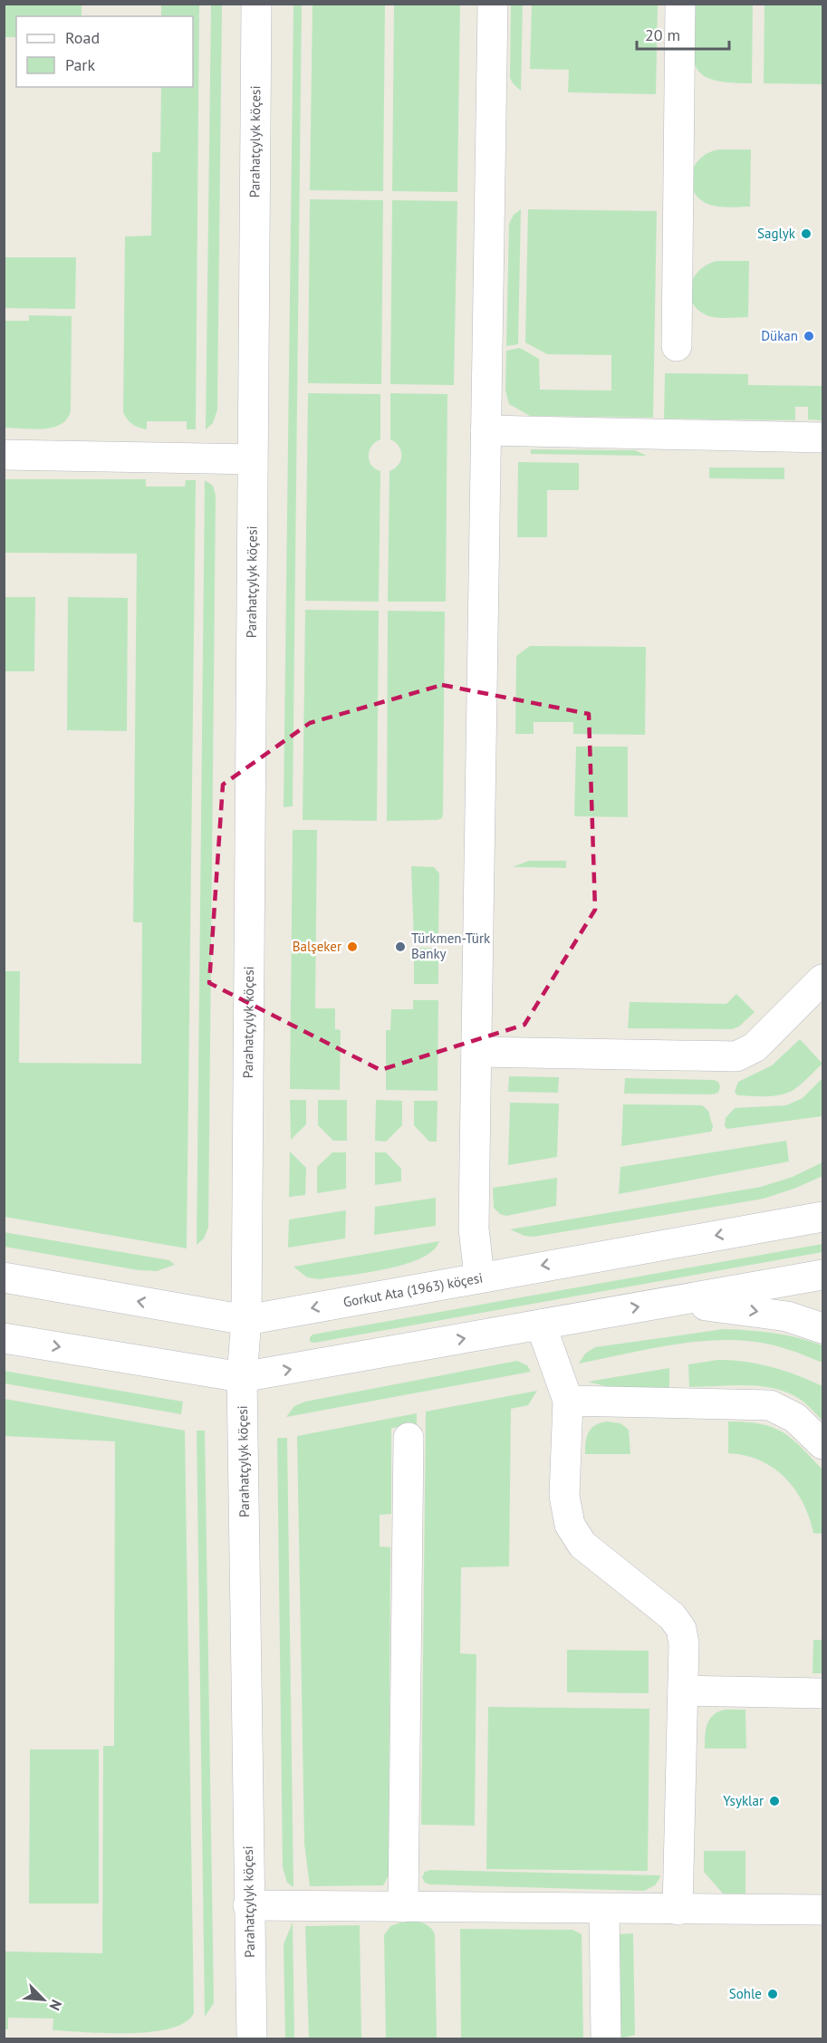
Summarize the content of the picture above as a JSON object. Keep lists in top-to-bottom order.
{
  "streets": {
    "street": ["Parahatçylyk köçesi", "Gorkut Ata (1963) köçesi"]
  },
  "crossings": [
    ["Parahatçylyk köçesi", "Gorkut Ata (1963) köçesi"]
  ],
  "places": [
    "Saglyk",
    "Dükan",
    "Balşeker",
    "Türkmen-Türk Banky",
    "Ysyklar",
    "Sohle"
  ],
  "legend": ["Road", "Park"],
  "scale_bar": "20 m",
  "north": "bottom right"
}
